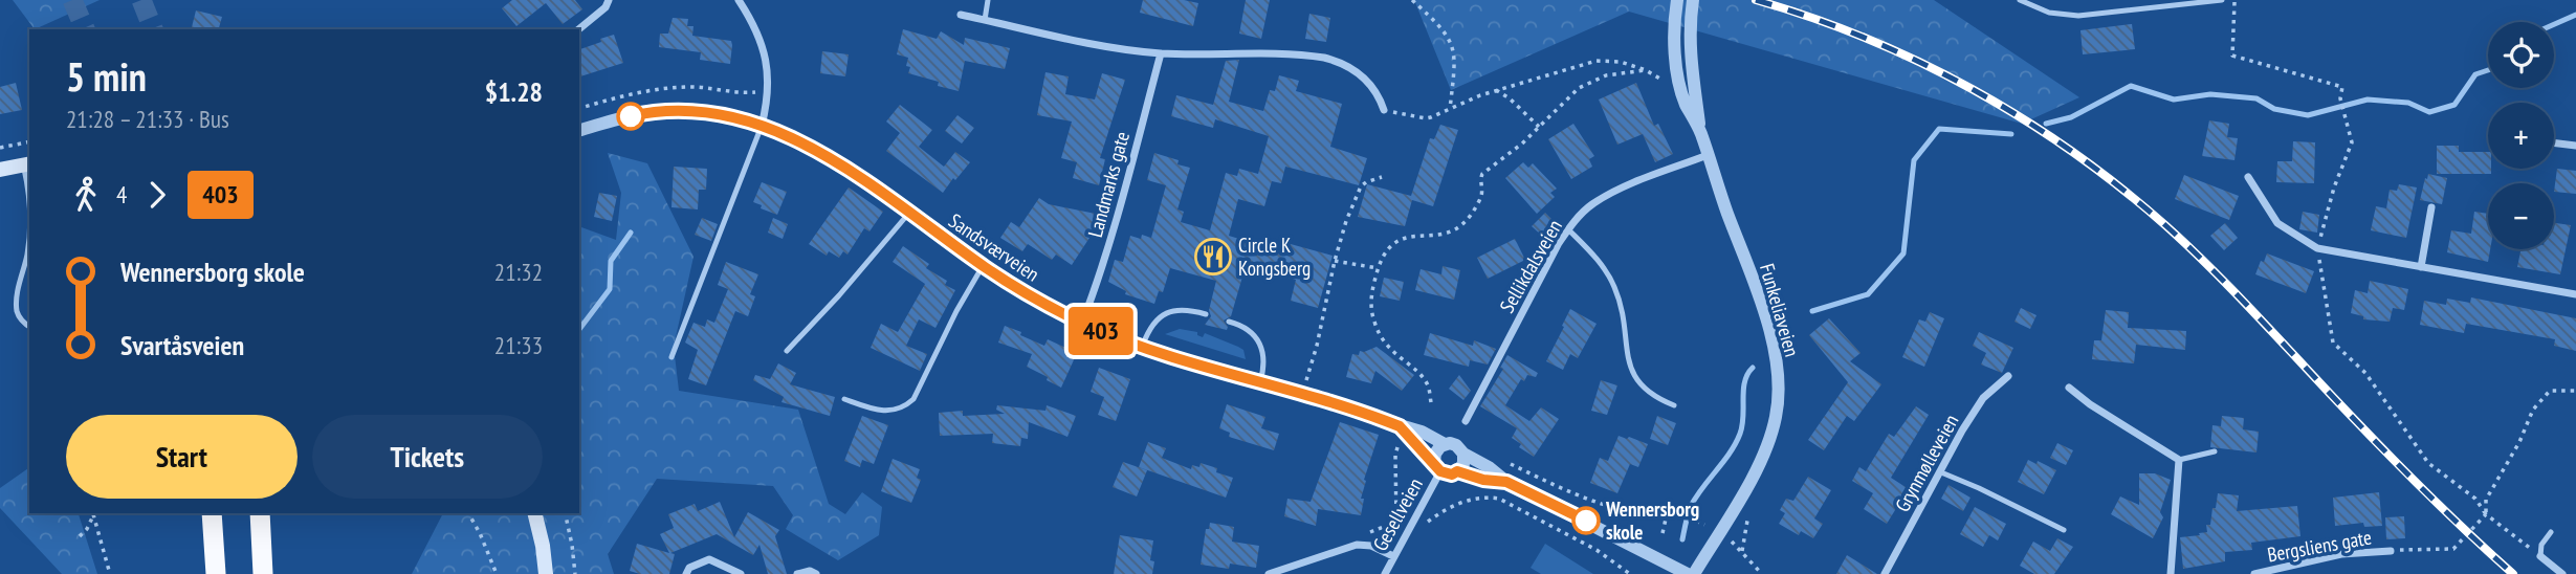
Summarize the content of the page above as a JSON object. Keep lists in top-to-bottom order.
{
  "streets": {
    "street": [
      "Landmarks gate",
      "Sandsværveien",
      "Sellikdalsveien",
      "Funkeliaveien",
      "Grynmølleveien",
      "Gesellveien",
      "Bergsliens gate"
    ]
  },
  "crossings": [
    ["Landmarks gate", "Sandsværveien"],
    ["Sandsværveien", "Gesellveien"],
    ["Sellikdalsveien", "Funkeliaveien"]
  ],
  "places": {
    "restaurant": ["Circle K Kongsberg"],
    "other": ["Wennersborg skole"]
  },
  "lines": ["bus line 403"],
  "page": {
    "on_map": "403",
    "map_buttons": ["+", "−"],
    "heading": ["5 min", "21:28 – 21:33 · Bus", "$1.28"],
    "legs": ["4", "403"],
    "list": [
      {
        "name": "Wennersborg skole",
        "value": "21:32"
      },
      {
        "name": "Svartåsveien",
        "value": "21:33"
      }
    ],
    "buttons": ["Start", "Tickets"]
  }
}
